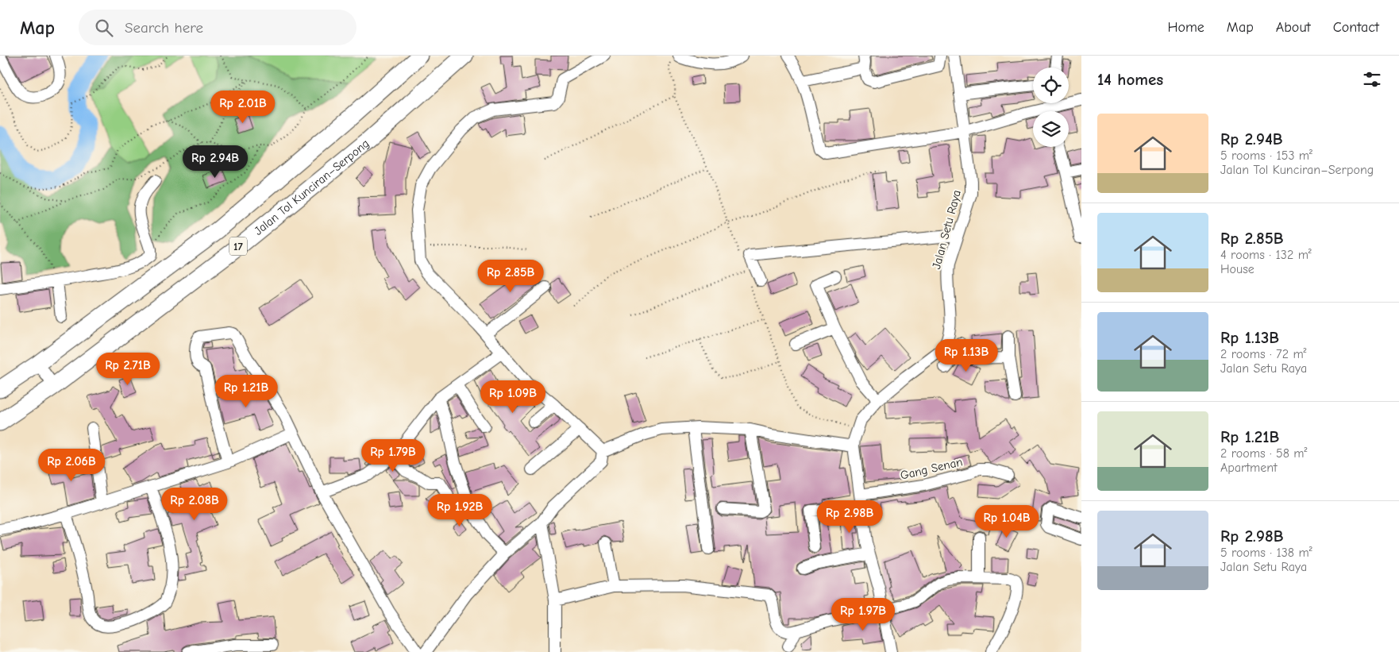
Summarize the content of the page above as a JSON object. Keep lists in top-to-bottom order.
{
  "streets": {
    "highway": ["Jalan Tol Kunciran–Serpong", "17"],
    "street": ["Jalan Setu Raya", "Gang Senan"]
  },
  "crossings": [
    ["Jalan Setu Raya", "Gang Senan"]
  ],
  "page": {
    "header": "Map",
    "search": "Search here",
    "nav": [
      "Home",
      "Map",
      "About",
      "Contact"
    ],
    "heading": "14 homes",
    "price": [
      "Rp 2.01B",
      "Rp 2.94B",
      "Rp 2.85B",
      "Rp 1.13B",
      "Rp 2.71B",
      "Rp 1.21B",
      "Rp 1.09B",
      "Rp 1.79B",
      "Rp 2.06B",
      "Rp 2.08B",
      "Rp 1.92B",
      "Rp 2.98B",
      "Rp 1.04B",
      "Rp 1.97B"
    ],
    "list": [
      {
        "name": "Rp 2.94B",
        "note": "5 rooms · 153 m² · Jalan Tol Kunciran–Serpong"
      },
      {
        "name": "Rp 2.85B",
        "note": "4 rooms · 132 m² · House"
      },
      {
        "name": "Rp 1.13B",
        "note": "2 rooms · 72 m² · Jalan Setu Raya"
      },
      {
        "name": "Rp 1.21B",
        "note": "2 rooms · 58 m² · Apartment"
      },
      {
        "name": "Rp 2.98B",
        "note": "5 rooms · 138 m² · Jalan Setu Raya"
      }
    ]
  }
}
